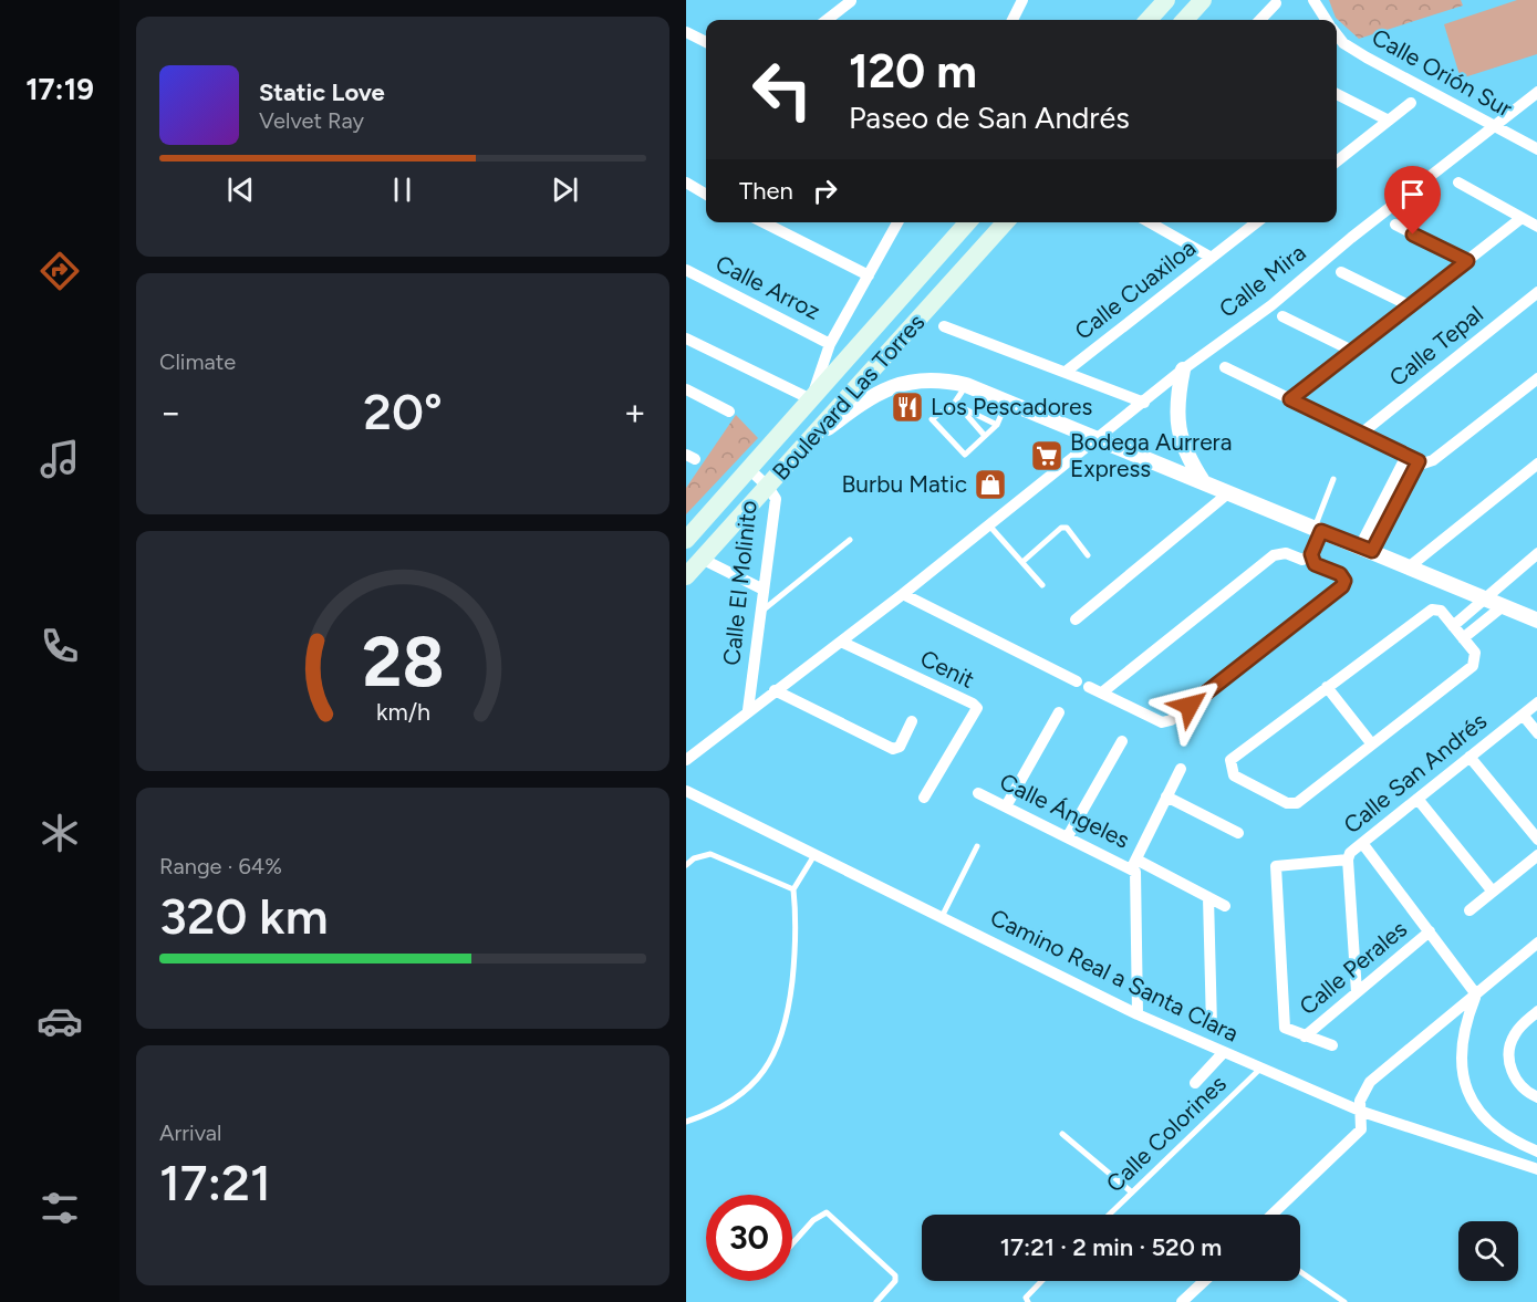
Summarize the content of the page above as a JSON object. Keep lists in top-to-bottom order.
{
  "streets": {
    "main road": ["Boulevard Las Torres"],
    "street": [
      "Calle Orión Sur",
      "Calle Mira",
      "Calle Arroz",
      "Calle Cuaxiloa",
      "Calle Tepal",
      "Calle El Molinito",
      "Cenit",
      "Calle San Andrés",
      "Calle Ángeles",
      "Calle Perales",
      "Camino Real a Santa Clara"
    ],
    "lane": ["Calle Colorines"]
  },
  "crossings": [
    ["Calle Orión Sur", "Calle Mira"],
    ["Calle Mira", "Calle El Molinito"],
    ["Calle Mira", "Cenit"],
    ["Boulevard Las Torres", "Calle El Molinito"],
    ["Calle San Andrés", "Calle Perales"],
    ["Camino Real a Santa Clara", "Calle Colorines"]
  ],
  "places": {
    "restaurant": ["Los Pescadores"],
    "supermarket": ["Bodega Aurrera Express"],
    "shop": ["Burbu Matic"]
  },
  "page": {
    "tabs": "17:19",
    "turn": ["120 m", "Paseo de San Andrés"],
    "song": ["Static Love", "Velvet Ray"],
    "then": "Then",
    "tile": [
      "Climate",
      ["Range · 64%", "320 km"],
      ["Arrival", "17:21"]
    ],
    "heat": ["−", "20°", "+"],
    "limit": "30",
    "trip": "17:21 · 2 min · 520 m",
    "gauge": ["28", "km/h"]
  }
}
